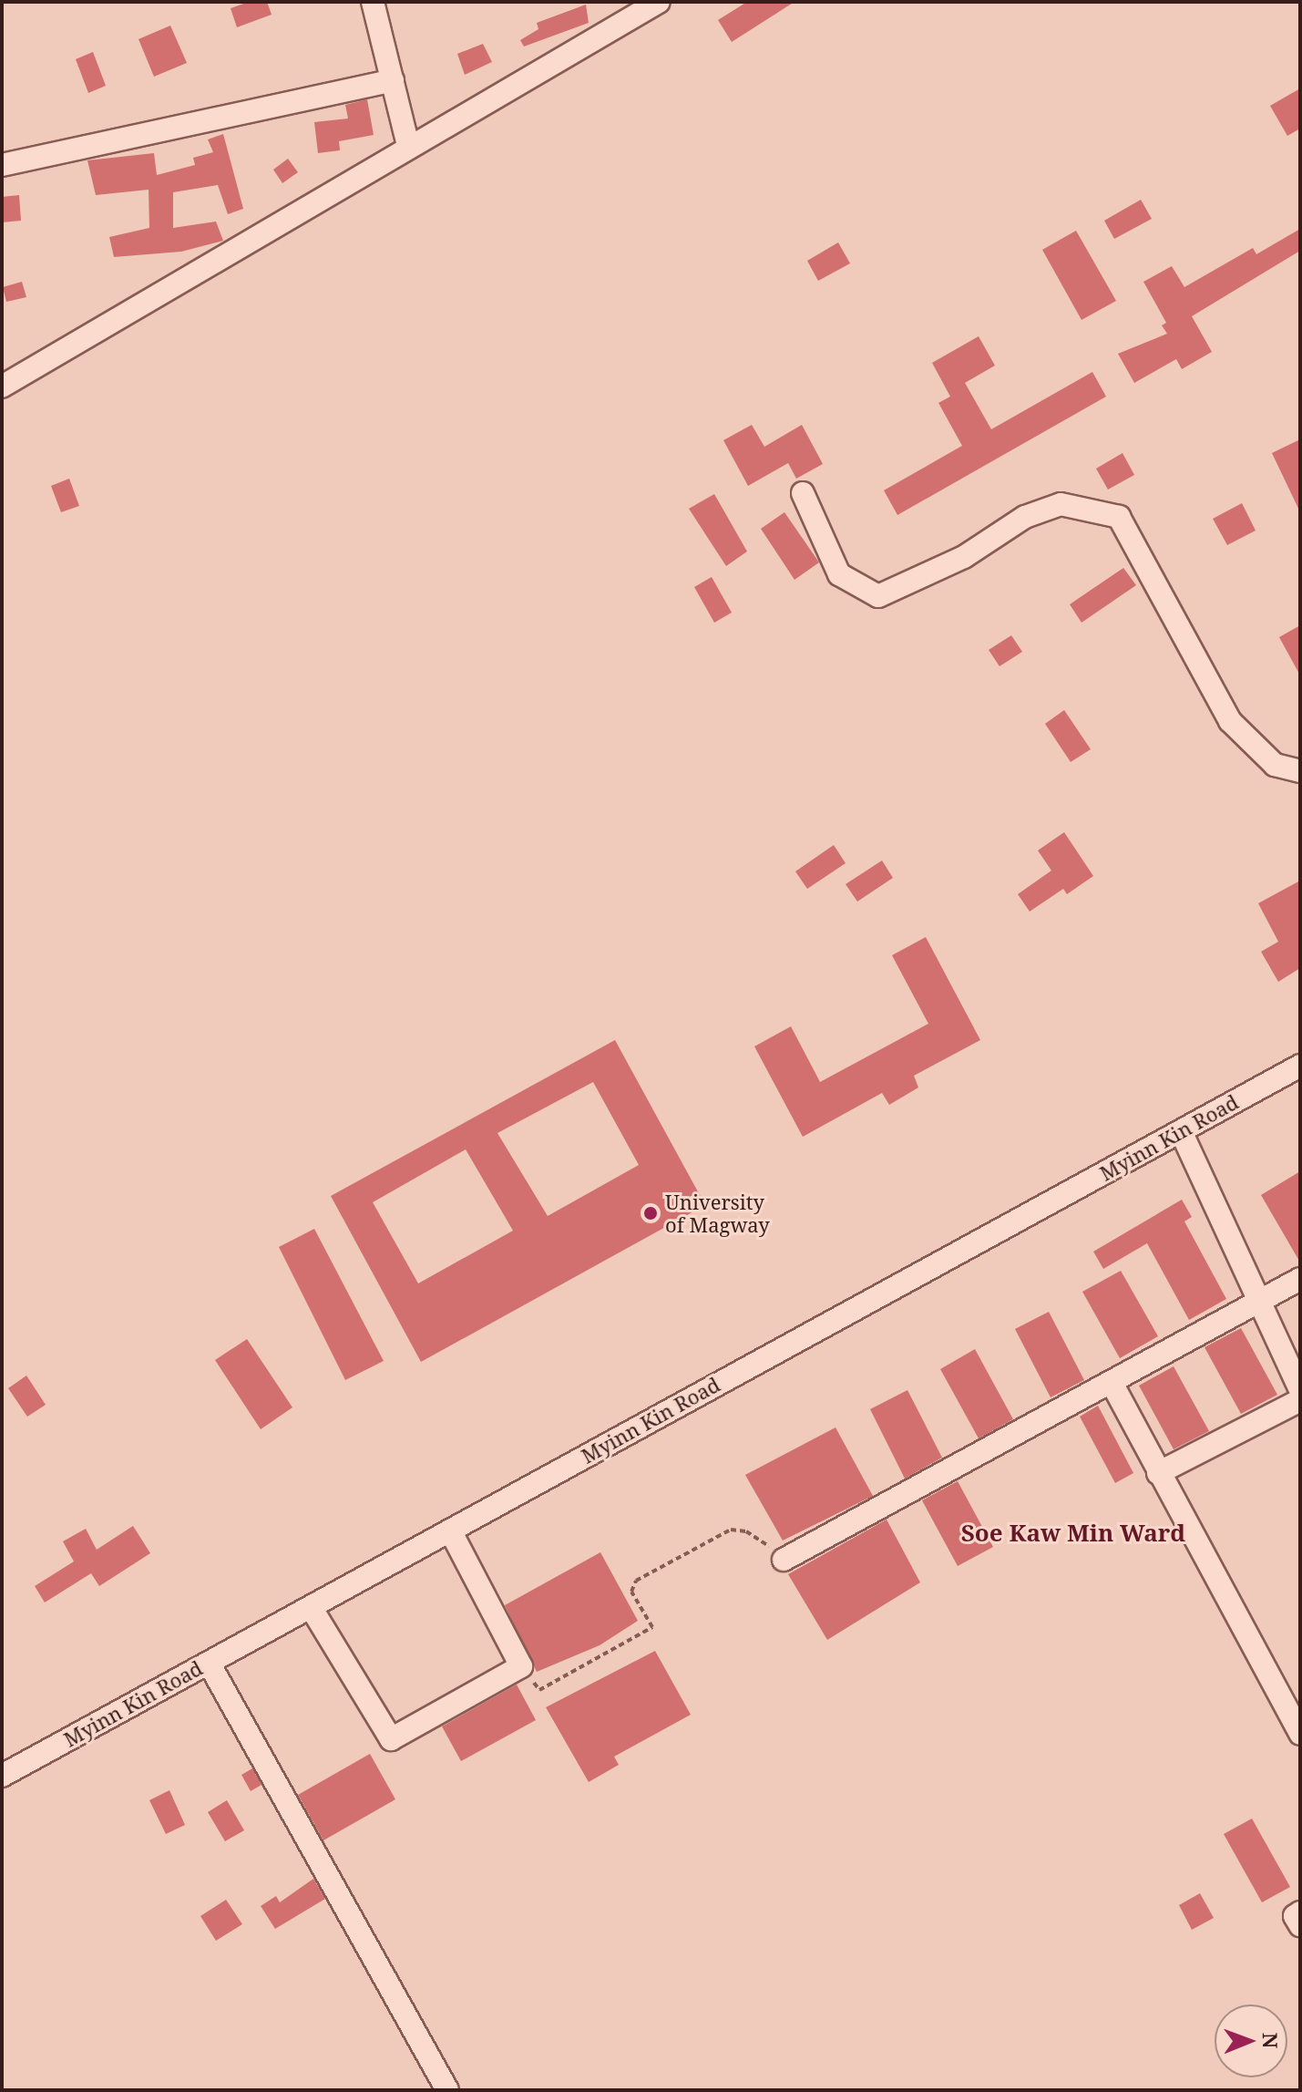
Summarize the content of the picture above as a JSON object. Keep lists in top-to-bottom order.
{
  "streets": {
    "street": ["Myinn Kin Road"]
  },
  "districts": ["Soe Kaw Min Ward"],
  "places": ["University of Magway"],
  "north": "right"
}
